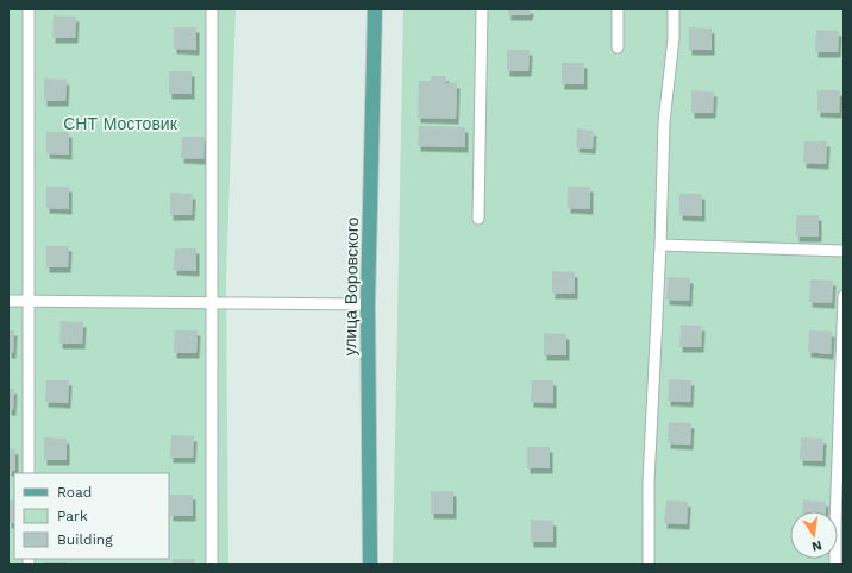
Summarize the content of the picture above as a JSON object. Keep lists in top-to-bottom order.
{
  "streets": {
    "main road": ["улица Воровского"]
  },
  "parks": ["СНТ Мостовик"],
  "legend": ["Road", "Park", "Building"],
  "north": "bottom"
}
